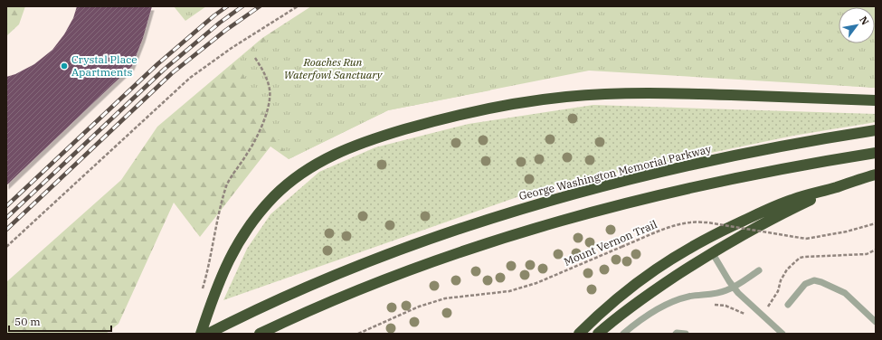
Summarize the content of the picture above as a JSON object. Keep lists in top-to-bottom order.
{
  "streets": {
    "highway": ["George Washington Memorial Parkway"],
    "path": ["Mount Vernon Trail"]
  },
  "parks": ["Roaches Run Waterfowl Sanctuary"],
  "places": ["Crystal Place Apartments"],
  "scale_bar": "50 m",
  "north": "top right"
}
